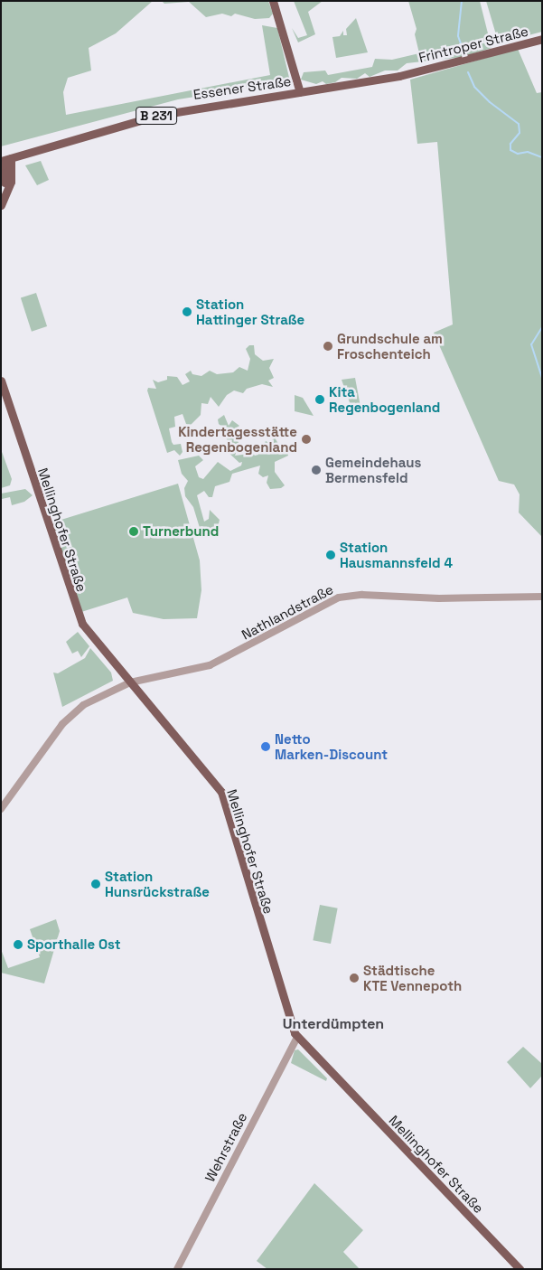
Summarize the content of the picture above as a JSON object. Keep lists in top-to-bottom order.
{
  "streets": {
    "main road": [
      "Frintroper Straße",
      "Essener Straße",
      "B 231",
      "Mellinghofer Straße"
    ],
    "street": ["Nathlandstraße", "Wehrstraße"]
  },
  "crossings": [
    ["Frintroper Straße", "Essener Straße"],
    ["Mellinghofer Straße", "Nathlandstraße"],
    ["Mellinghofer Straße", "Wehrstraße"]
  ],
  "districts": ["Unterdümpten"],
  "places": [
    "Station Hattinger Straße",
    "Grundschule am Froschenteich",
    "Kita Regenbogenland",
    "Kindertagesstätte Regenbogenland",
    "Gemeindehaus Bermensfeld",
    "Turnerbund",
    "Station Hausmannsfeld 4",
    "Netto Marken-Discount",
    "Station Hunsrückstraße",
    "Sporthalle Ost",
    "Städtische KTE Vennepoth"
  ]
}
